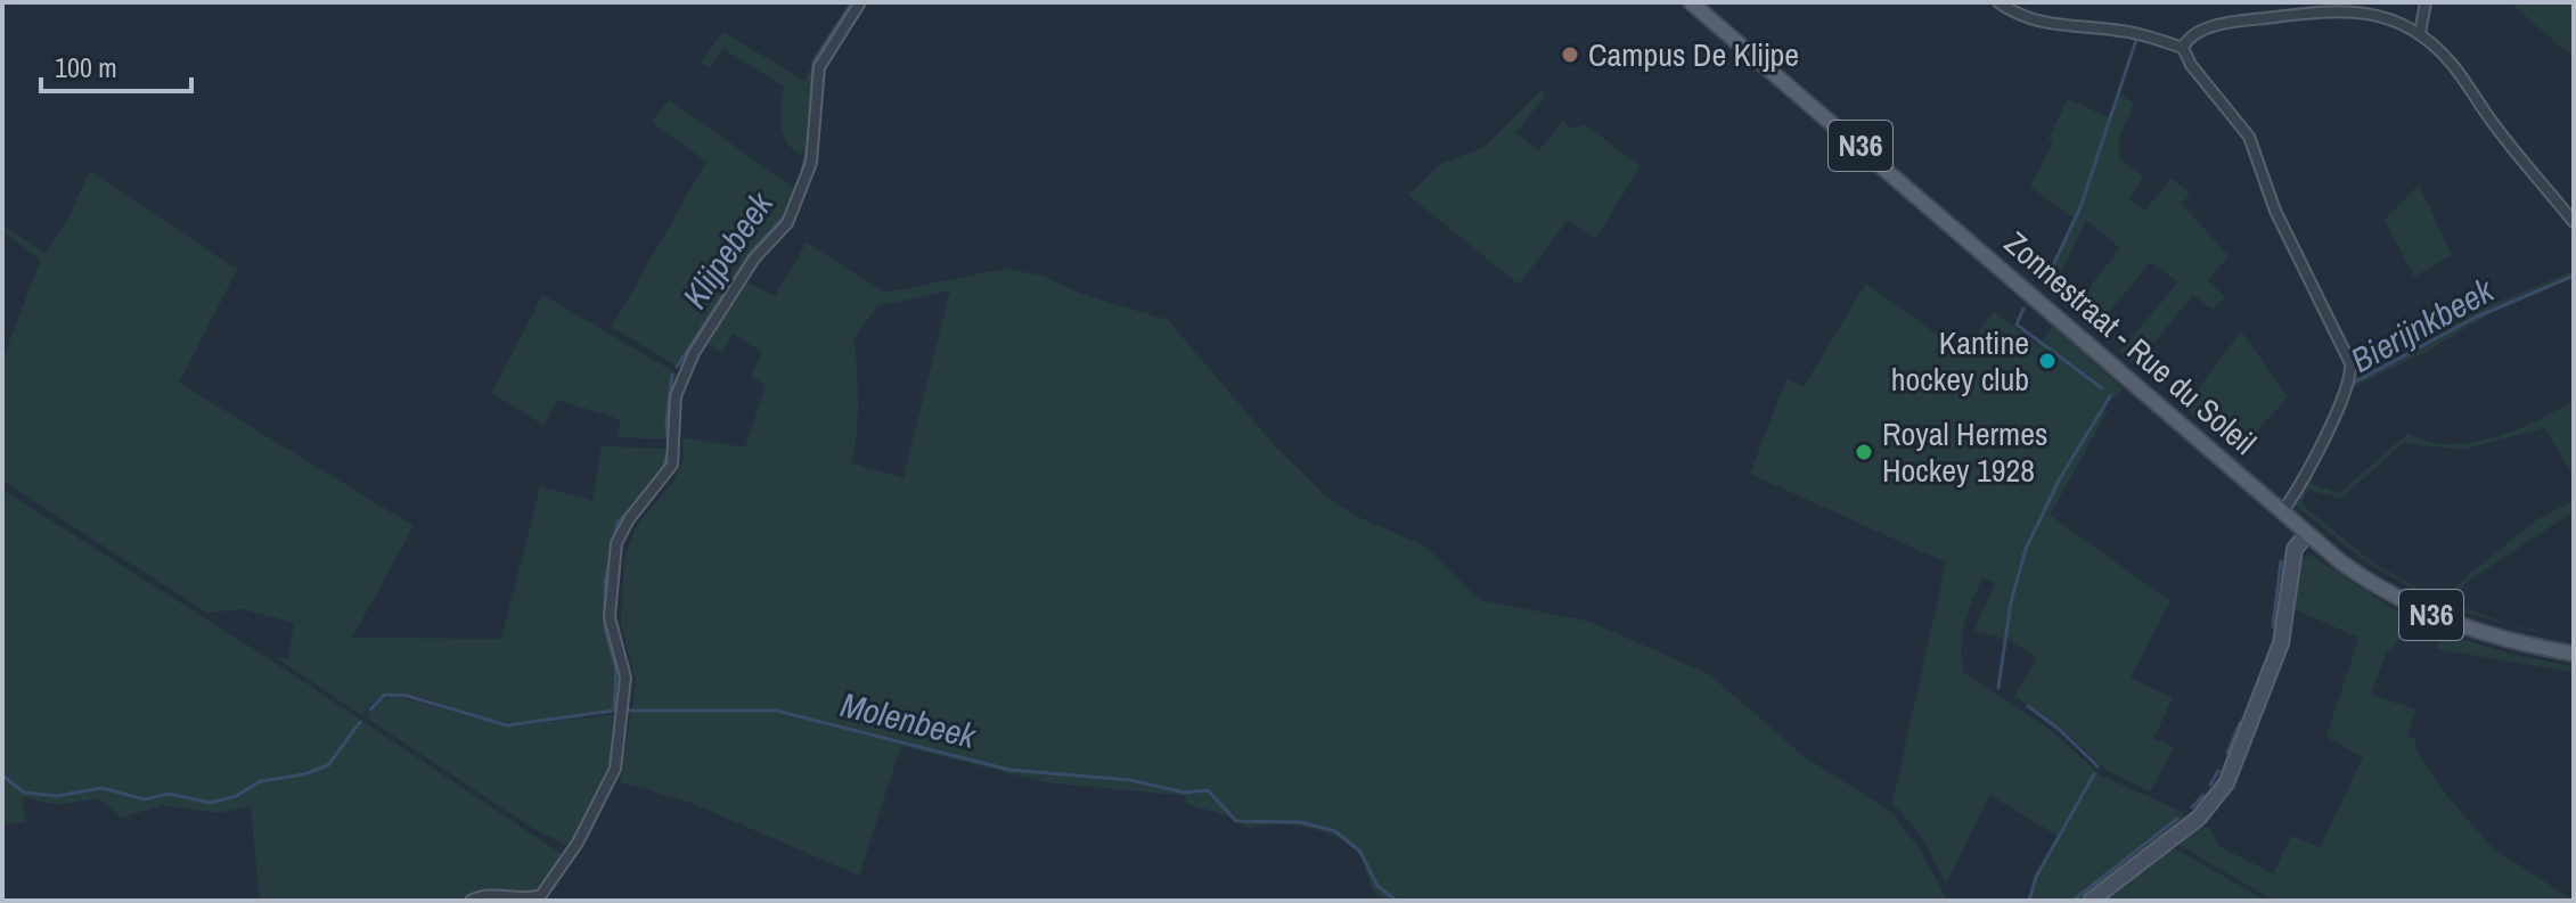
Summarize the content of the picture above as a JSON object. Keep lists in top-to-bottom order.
{
  "streets": {
    "main road": ["N36", "Zonnestraat - Rue du Soleil"]
  },
  "water": ["Klijpebeek", "Bierijnkbeek", "Molenbeek"],
  "places": ["Campus De Klijpe", "Kantine hockey club", "Royal Hermes Hockey 1928"],
  "scale_bar": "100 m"
}
